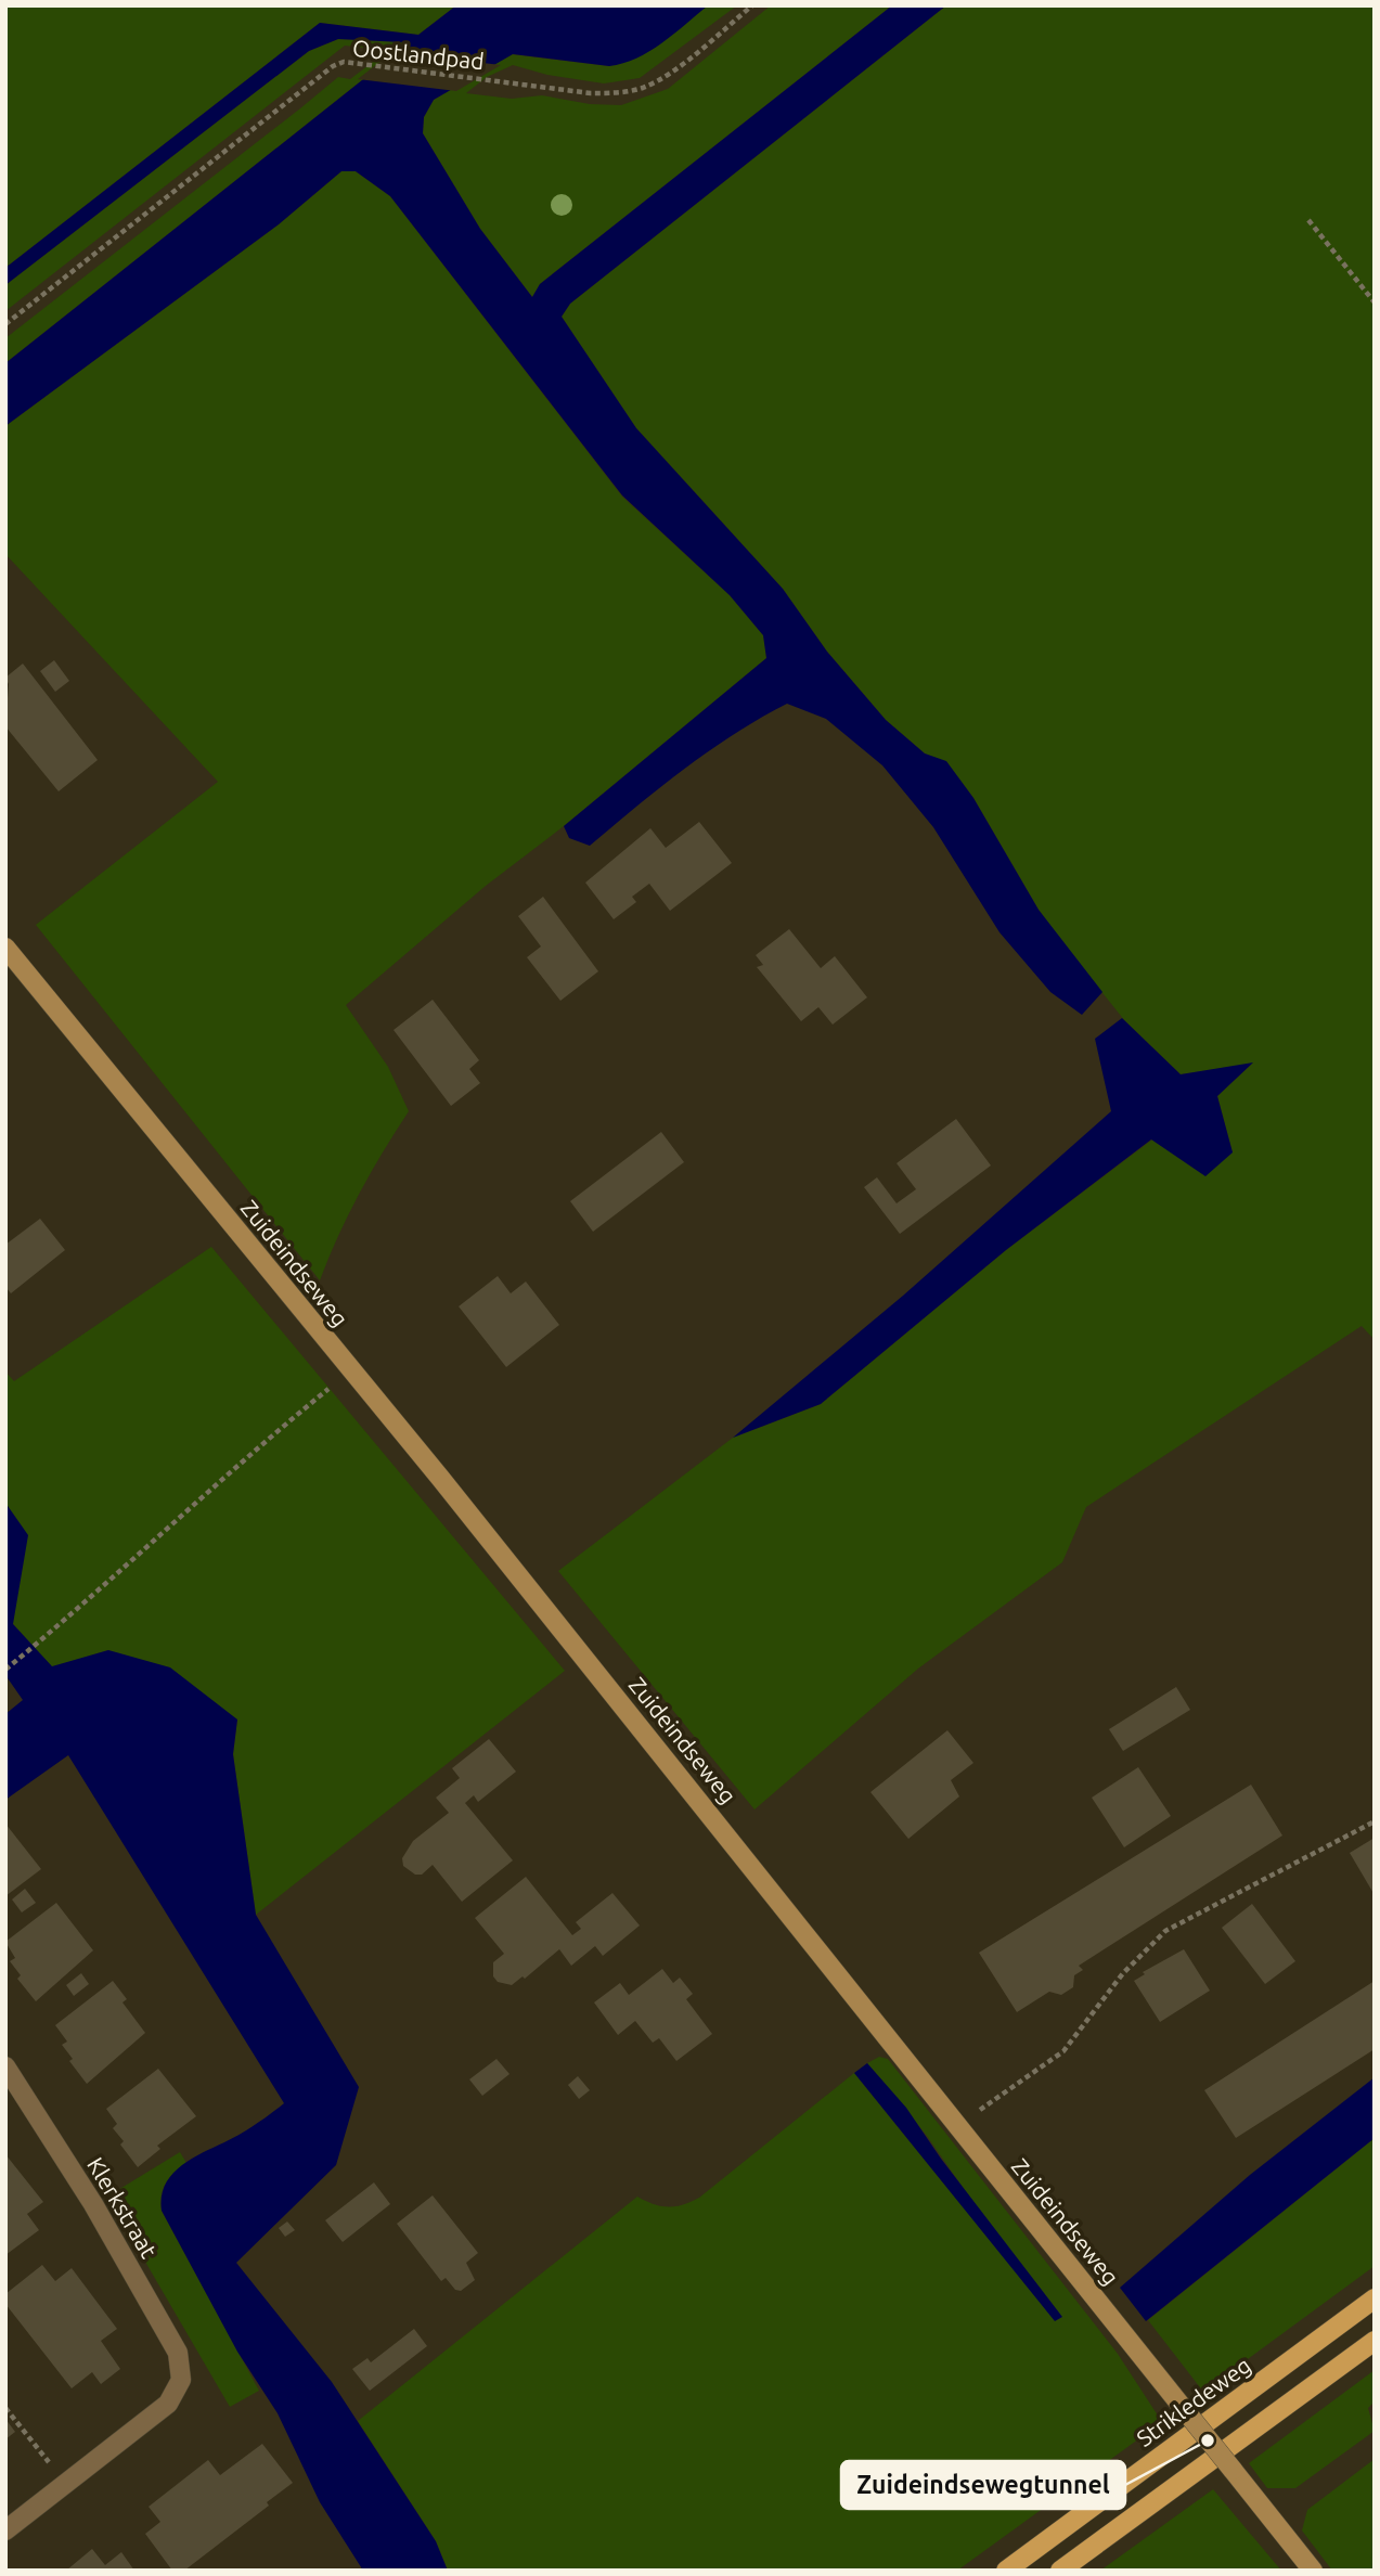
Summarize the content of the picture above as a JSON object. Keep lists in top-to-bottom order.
{
  "streets": {
    "main road": ["Strikledeweg"],
    "street": ["Zuideindseweg", "Klerkstraat"],
    "path": ["Oostlandpad"]
  },
  "places": ["Zuideindsewegtunnel"]
}
